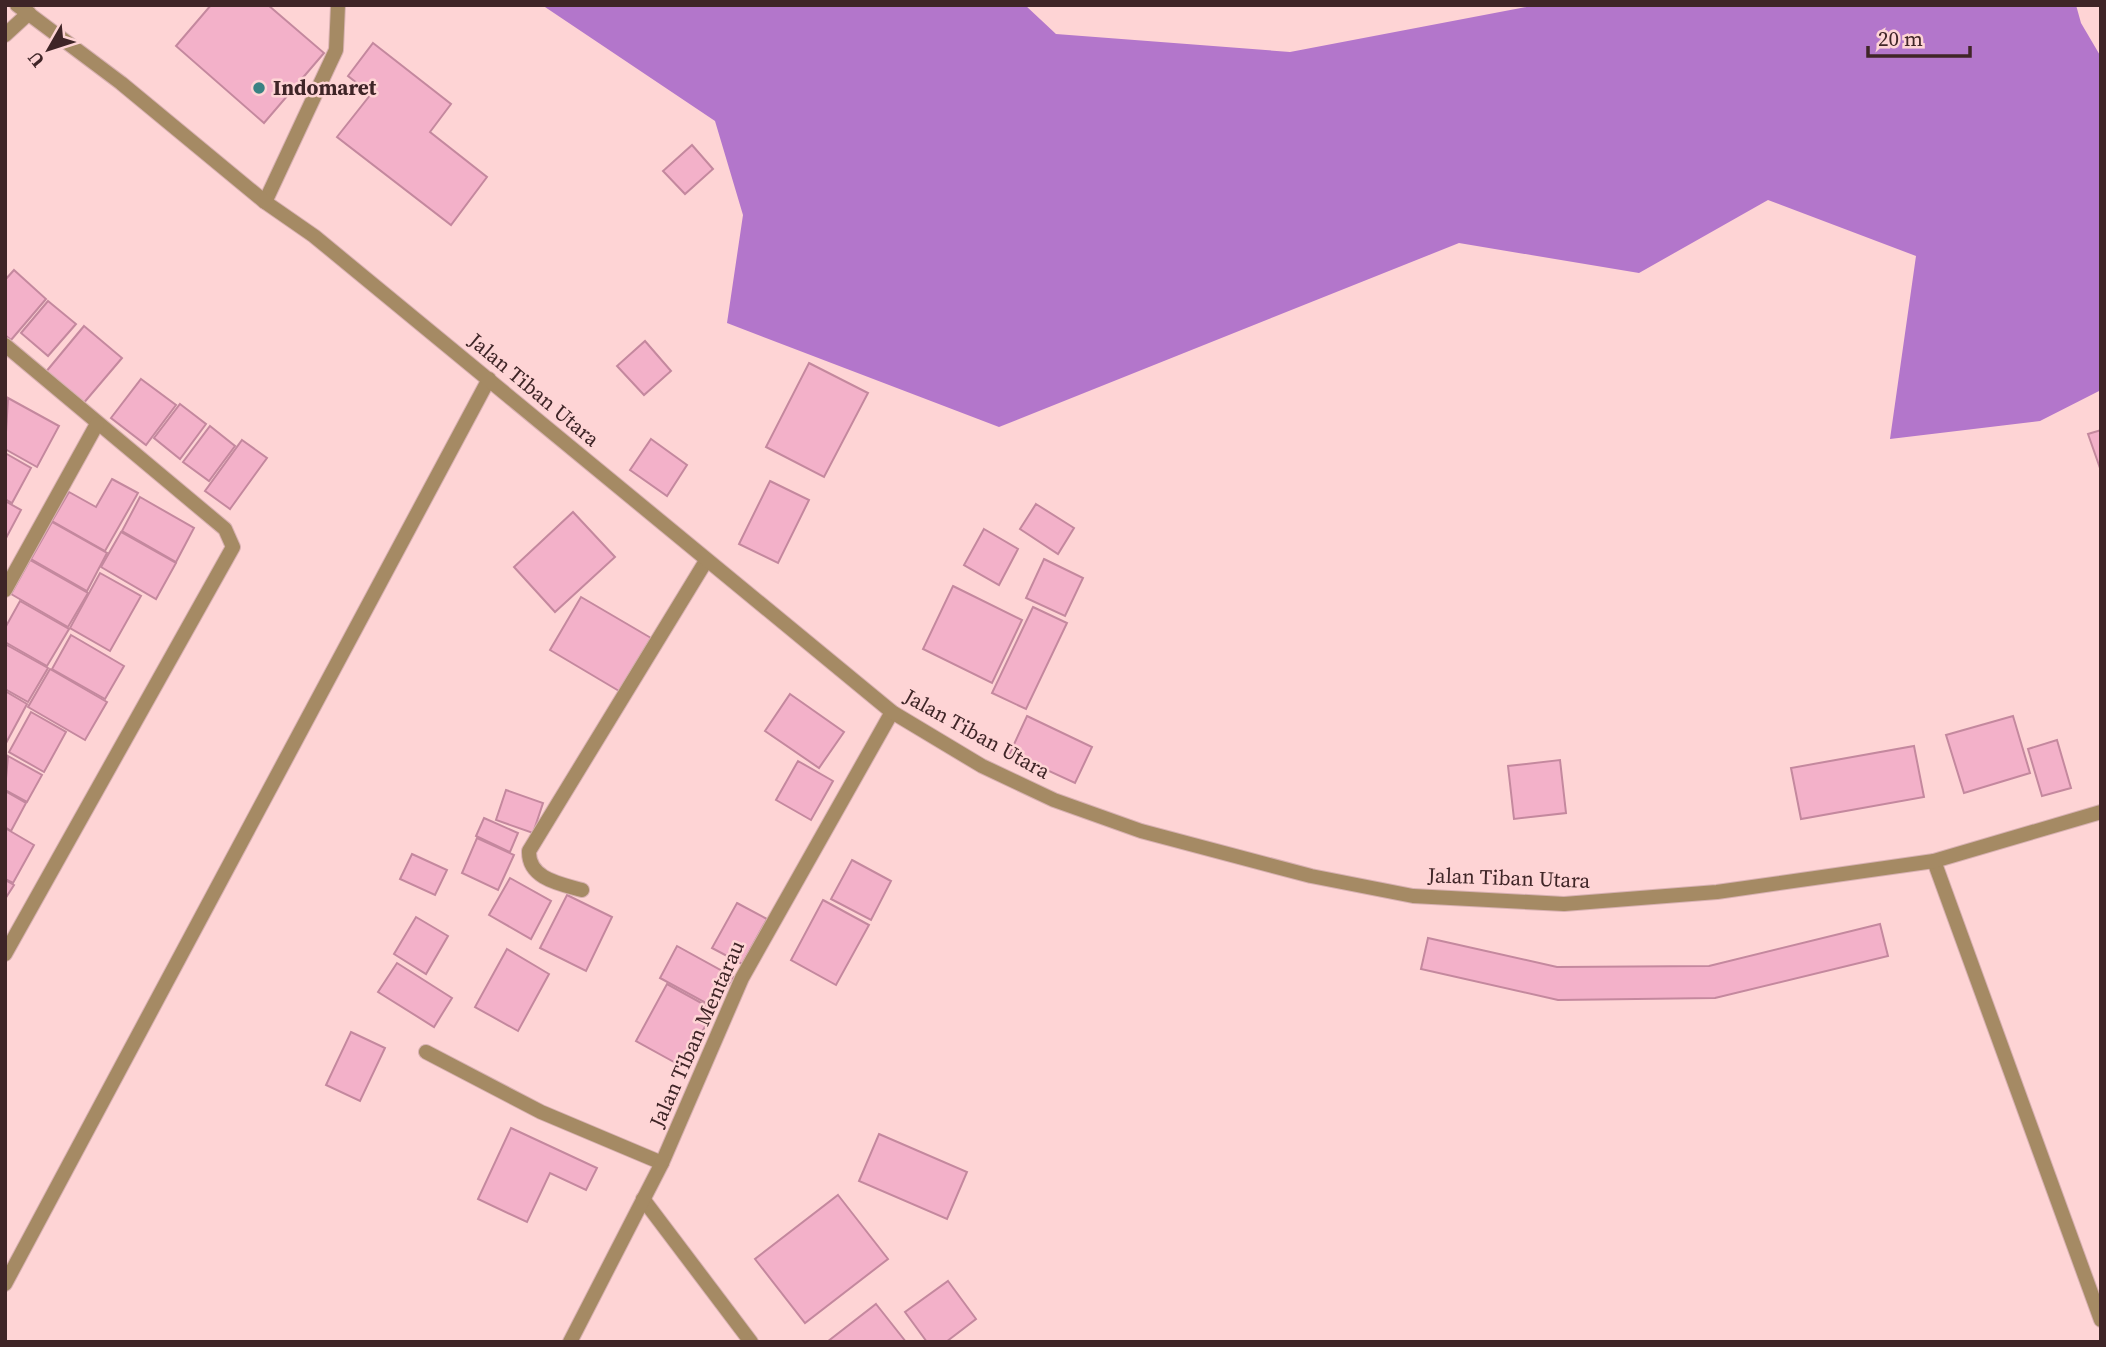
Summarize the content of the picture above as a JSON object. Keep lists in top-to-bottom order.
{
  "streets": {
    "street": ["Jalan Tiban Utara", "Jalan Tiban Mentarau"]
  },
  "crossings": [
    ["Jalan Tiban Utara", "Jalan Tiban Mentarau"]
  ],
  "places": ["Indomaret"],
  "scale_bar": "20 m",
  "north": "bottom left"
}
